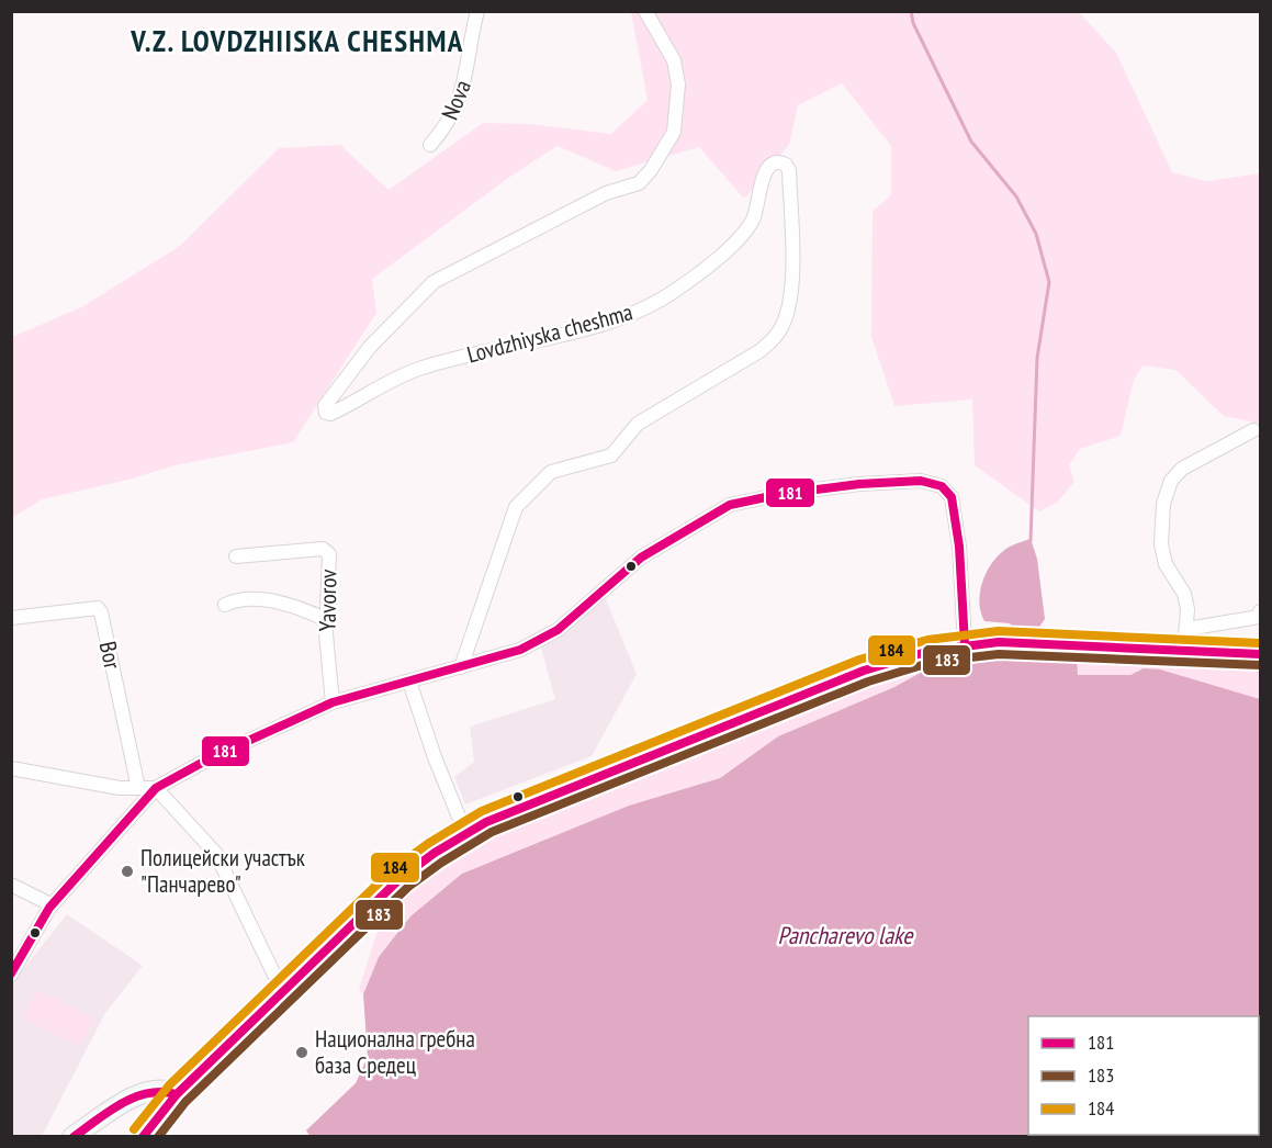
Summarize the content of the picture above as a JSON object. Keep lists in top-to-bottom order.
{
  "streets": {
    "street": [
      "Nova",
      "Lovdzhiyska cheshma",
      "Yavorov",
      "Bor"
    ]
  },
  "districts": ["V.Z. LOVDZHIISKA CHESHMA"],
  "water": ["Pancharevo lake"],
  "places": ["Полицейски участък \"Панчарево\"", "Национална гребна база Средец"],
  "lines": ["transit line 181", "transit line 184", "transit line 183"],
  "legend": ["181", "183", "184"]
}
